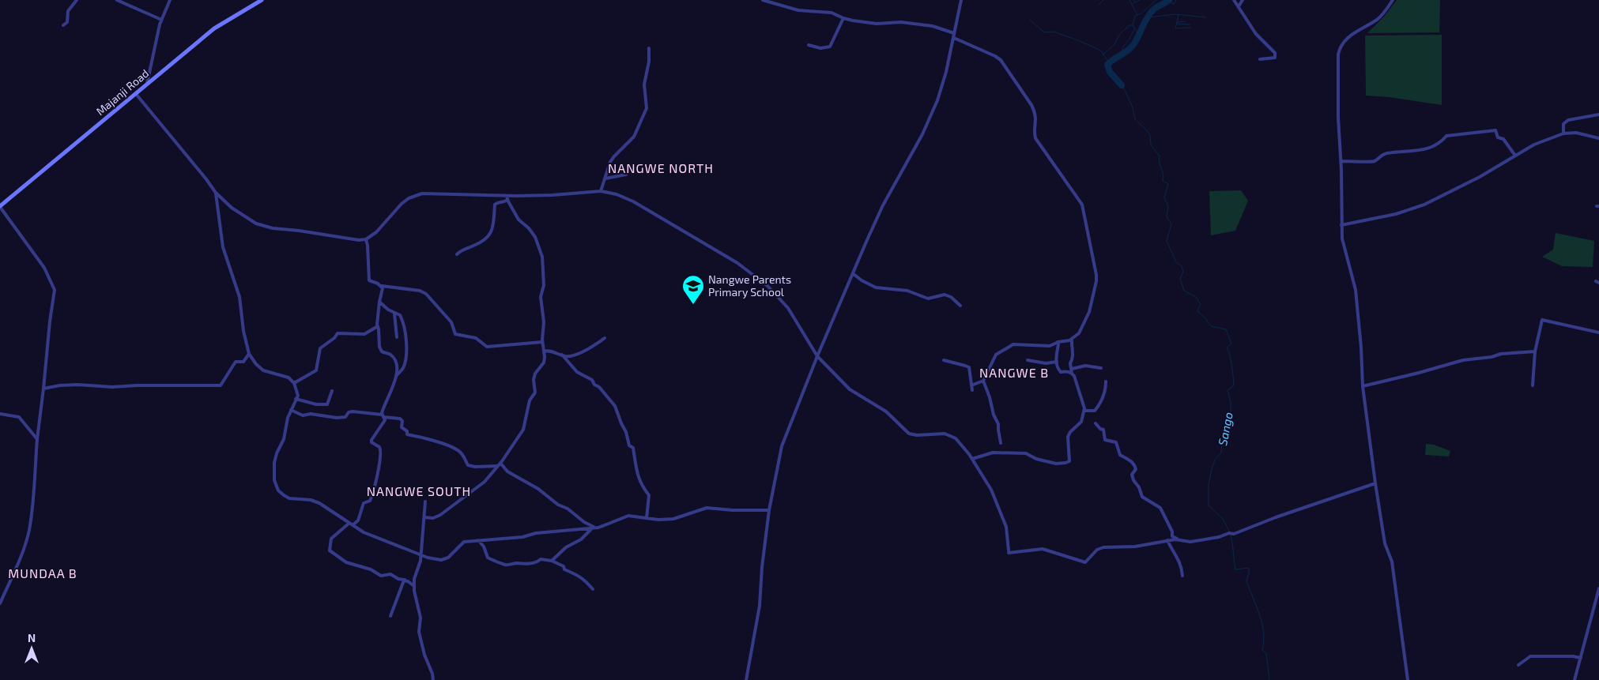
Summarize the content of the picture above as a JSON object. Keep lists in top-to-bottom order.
{
  "streets": {
    "main road": ["Majanji Road"]
  },
  "districts": [
    "NANGWE NORTH",
    "NANGWE B",
    "NANGWE SOUTH",
    "MUNDAA B"
  ],
  "water": ["Sango"],
  "places": {
    "school or university": ["Nangwe Parents Primary School"]
  },
  "north": "top"
}
